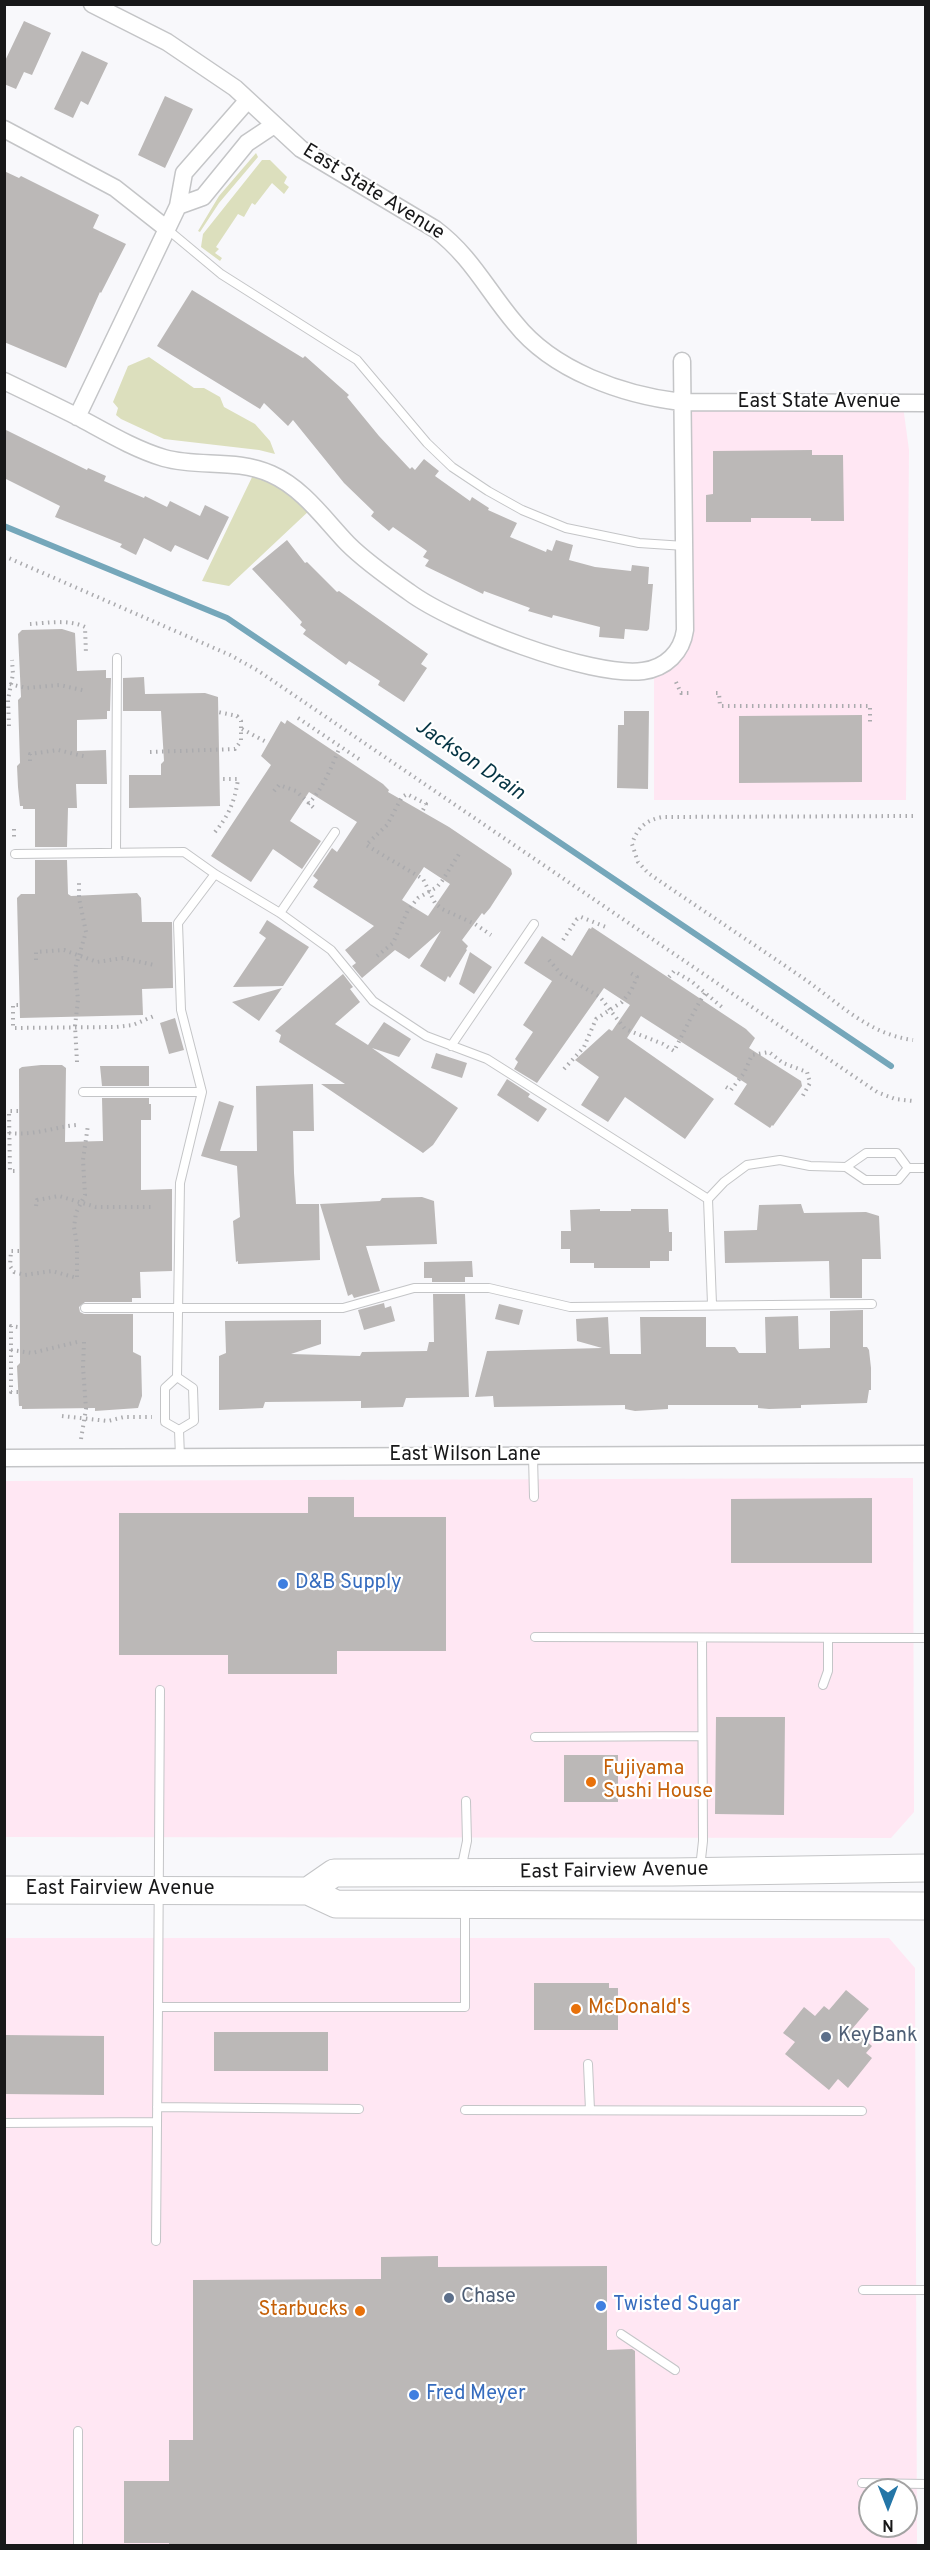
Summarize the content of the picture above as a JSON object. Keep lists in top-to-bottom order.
{
  "streets": {
    "main road": ["East Fairview Avenue"],
    "street": ["East State Avenue", "East Wilson Lane"]
  },
  "water": ["Jackson Drain"],
  "places": [
    "D&B Supply",
    "Fujiyama Sushi House",
    "McDonald's",
    "KeyBank",
    "Chase",
    "Twisted Sugar",
    "Starbucks",
    "Fred Meyer"
  ],
  "north": "bottom"
}
